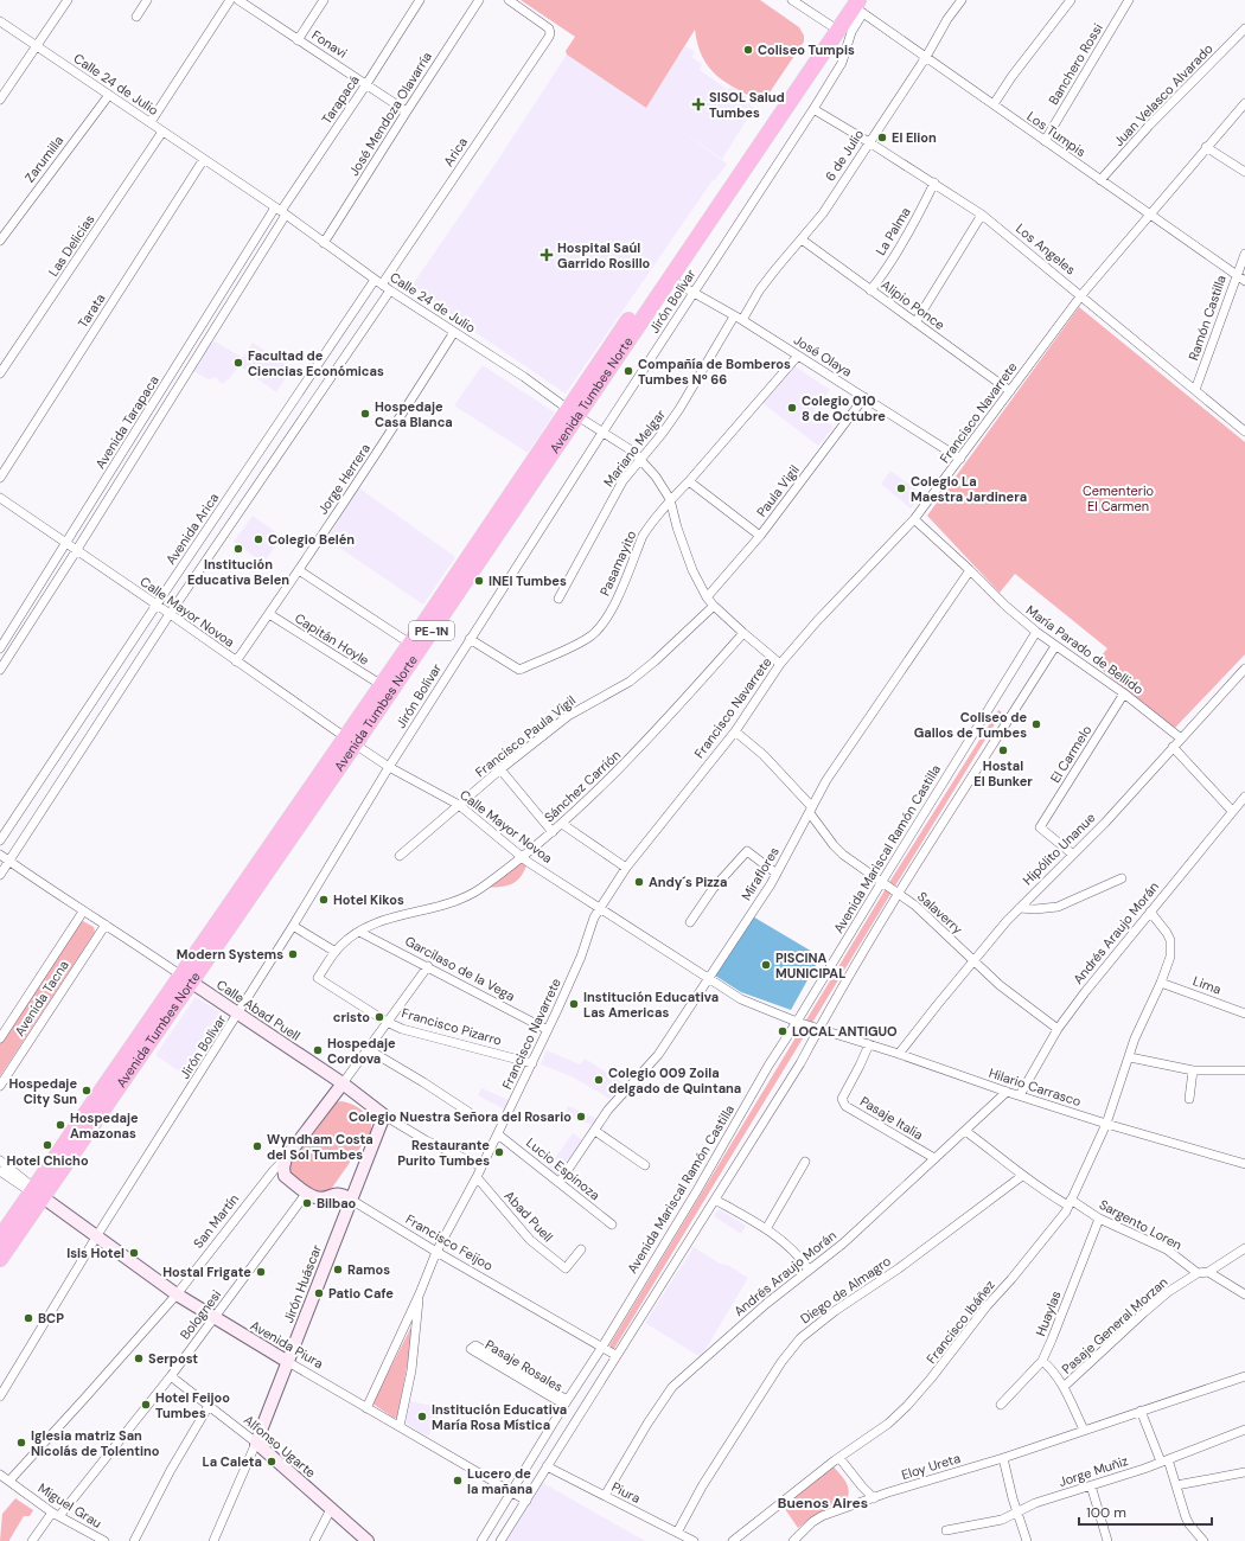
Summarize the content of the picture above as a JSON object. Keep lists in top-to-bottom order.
{
  "streets": {
    "highway": ["Avenida Tumbes Norte", "PE-1N"],
    "main road": [
      "Calle Abad Puell",
      "San Martín",
      "Francisco Feijoo",
      "Jirón Huáscar",
      "Avenida Piura",
      "Alfonso Ugarte"
    ],
    "street": [
      "Fonavi",
      "Banchero Rossi",
      "Calle 24 de Julio",
      "Juan Velasco Alvarado",
      "Tarapacá",
      "José Mendoza Olavarría",
      "Los Tumpis",
      "Arica",
      "6 de Julio",
      "Zarumilla",
      "La Palma",
      "Las Delicias",
      "Los Angeles",
      "Jirón Bolívar",
      "Alipio Ponce",
      "Tarata",
      "Ramón Castilla",
      "José Olaya",
      "Francisco Navarrete",
      "Avenida Tarapaca",
      "Mariano Melgar",
      "Jorge Herrera",
      "Paula Vigil",
      "Avenida Arica",
      "Pasamayito",
      "Calle Mayor Novoa",
      "Capitán Hoyle",
      "María Parado de Bellido",
      "Francisco Paula Vigil",
      "El Carmelo",
      "Sánchez Carrión",
      "Avenida Mariscal Ramón Castilla",
      "Hipólito Unanue",
      "Miraflores",
      "Salaverry",
      "Andrés Araujo Morán",
      "Garcilaso de la Vega",
      "Lima",
      "Avenida Tacna",
      "Francisco Pizarro",
      "Hilario Carrasco",
      "Pasaje Italia",
      "Lucio Espinoza",
      "Abad Puell",
      "Sargento Loren",
      "Diego de Almagro",
      "Huaylas",
      "Bolognesi",
      "Francisco Ibáñez",
      "Pasaje General Morzan",
      "Pasaje Rosales",
      "Eloy Ureta",
      "Jorge Muñiz",
      "Piura",
      "Miguel Grau"
    ]
  },
  "crossings": [
    ["Fonavi", "Tarapacá"],
    ["Fonavi", "José Mendoza Olavarría"],
    ["Banchero Rossi", "Los Tumpis"],
    ["Calle 24 de Julio", "Tarapacá"],
    ["Calle 24 de Julio", "José Mendoza Olavarría"],
    ["Calle 24 de Julio", "Arica"],
    ["Calle 24 de Julio", "Zarumilla"],
    ["Calle 24 de Julio", "Las Delicias"],
    ["Calle 24 de Julio", "Jirón Bolívar"],
    ["Calle 24 de Julio", "Tarata"],
    ["Calle 24 de Julio", "Avenida Tumbes Norte"],
    ["Calle 24 de Julio", "Francisco Navarrete"],
    ["Calle 24 de Julio", "Avenida Tarapaca"],
    ["Calle 24 de Julio", "Mariano Melgar"],
    ["Calle 24 de Julio", "Jorge Herrera"],
    ["Calle 24 de Julio", "Paula Vigil"],
    ["Calle 24 de Julio", "Avenida Arica"],
    ["Calle 24 de Julio", "Pasamayito"],
    ["Calle 24 de Julio", "Francisco Paula Vigil"],
    ["Calle 24 de Julio", "Sánchez Carrión"],
    ["Juan Velasco Alvarado", "Los Tumpis"],
    ["Tarapacá", "Avenida Tarapaca"],
    ["Los Tumpis", "6 de Julio"],
    ["Los Tumpis", "Jirón Bolívar"],
    ["Los Tumpis", "Ramón Castilla"],
    ["Los Tumpis", "Avenida Tumbes Norte"],
    ["Los Tumpis", "Francisco Navarrete"],
    ["Arica", "Avenida Arica"],
    ["6 de Julio", "Los Angeles"],
    ["6 de Julio", "Alipio Ponce"],
    ["6 de Julio", "José Olaya"],
    ["6 de Julio", "Mariano Melgar"],
    ["La Palma", "Los Angeles"],
    ["La Palma", "Alipio Ponce"],
    ["Los Angeles", "Jirón Bolívar"],
    ["Los Angeles", "Ramón Castilla"],
    ["Los Angeles", "Francisco Navarrete"],
    ["Jirón Bolívar", "José Olaya"],
    ["Jirón Bolívar", "Avenida Tumbes Norte"],
    ["Jirón Bolívar", "Pasamayito"],
    ["Jirón Bolívar", "Calle Mayor Novoa"],
    ["Jirón Bolívar", "Calle Abad Puell"],
    ["Jirón Bolívar", "Avenida Piura"],
    ["Alipio Ponce", "Francisco Navarrete"],
    ["José Olaya", "Avenida Tumbes Norte"],
    ["José Olaya", "Francisco Navarrete"],
    ["José Olaya", "Mariano Melgar"],
    ["José Olaya", "Paula Vigil"],
    ["José Olaya", "Pasamayito"],
    ["Avenida Tumbes Norte", "Calle Mayor Novoa"],
    ["Avenida Tumbes Norte", "Capitán Hoyle"],
    ["Avenida Tumbes Norte", "Calle Abad Puell"],
    ["Avenida Tumbes Norte", "Avenida Piura"],
    ["Francisco Navarrete", "Calle Mayor Novoa"],
    ["Francisco Navarrete", "María Parado de Bellido"],
    ["Francisco Navarrete", "Salaverry"],
    ["Francisco Navarrete", "Garcilaso de la Vega"],
    ["Francisco Navarrete", "Calle Abad Puell"],
    ["Francisco Navarrete", "Francisco Pizarro"],
    ["Francisco Navarrete", "Lucio Espinoza"],
    ["Francisco Navarrete", "Abad Puell"],
    ["Francisco Navarrete", "Francisco Feijoo"],
    ["Francisco Navarrete", "Avenida Piura"],
    ["Avenida Tarapaca", "Calle Mayor Novoa"],
    ["Jorge Herrera", "Calle Mayor Novoa"],
    ["Jorge Herrera", "Capitán Hoyle"],
    ["Avenida Arica", "Calle Mayor Novoa"],
    ["Calle Mayor Novoa", "Francisco Paula Vigil"],
    ["Calle Mayor Novoa", "Sánchez Carrión"],
    ["Calle Mayor Novoa", "Avenida Mariscal Ramón Castilla"],
    ["Calle Mayor Novoa", "Miraflores"],
    ["Calle Mayor Novoa", "Hilario Carrasco"],
    ["María Parado de Bellido", "El Carmelo"],
    ["María Parado de Bellido", "Avenida Mariscal Ramón Castilla"],
    ["María Parado de Bellido", "Hipólito Unanue"],
    ["María Parado de Bellido", "Miraflores"],
    ["El Carmelo", "Hipólito Unanue"],
    ["Sánchez Carrión", "Garcilaso de la Vega"],
    ["Sánchez Carrión", "Francisco Pizarro"],
    ["Avenida Mariscal Ramón Castilla", "Salaverry"],
    ["Avenida Mariscal Ramón Castilla", "Francisco Feijoo"],
    ["Avenida Mariscal Ramón Castilla", "Avenida Piura"],
    ["Avenida Mariscal Ramón Castilla", "Pasaje Rosales"],
    ["Hipólito Unanue", "Salaverry"],
    ["Hipólito Unanue", "Hilario Carrasco"],
    ["Miraflores", "Salaverry"],
    ["Miraflores", "Lucio Espinoza"],
    ["Salaverry", "Andrés Araujo Morán"],
    ["Andrés Araujo Morán", "Hilario Carrasco"],
    ["Andrés Araujo Morán", "Pasaje Italia"],
    ["Andrés Araujo Morán", "Francisco Ibáñez"],
    ["Andrés Araujo Morán", "Piura"],
    ["Garcilaso de la Vega", "San Martín"],
    ["Lima", "Francisco Ibáñez"],
    ["Avenida Tacna", "Calle Abad Puell"],
    ["Calle Abad Puell", "San Martín"],
    ["Calle Abad Puell", "Jirón Huáscar"],
    ["Francisco Pizarro", "San Martín"],
    ["Hilario Carrasco", "Pasaje Italia"],
    ["Hilario Carrasco", "Francisco Ibáñez"],
    ["San Martín", "Avenida Piura"],
    ["San Martín", "Miguel Grau"],
    ["Sargento Loren", "Huaylas"],
    ["Sargento Loren", "Francisco Ibáñez"],
    ["Sargento Loren", "Pasaje General Morzan"],
    ["Francisco Feijoo", "Jirón Huáscar"],
    ["Francisco Feijoo", "Bolognesi"],
    ["Jirón Huáscar", "Avenida Piura"],
    ["Jirón Huáscar", "Alfonso Ugarte"],
    ["Diego de Almagro", "Piura"],
    ["Bolognesi", "Avenida Piura"],
    ["Bolognesi", "Alfonso Ugarte"],
    ["Bolognesi", "Miguel Grau"]
  ],
  "districts": ["Buenos Aires"],
  "parks": ["Cementerio El Carmen"],
  "places": {
    "other": [
      "Coliseo Tumpis",
      "El Elion",
      "Facultad de Ciencias Económicas",
      "Compañía de Bomberos Tumbes Nº 66",
      "Colegio 010 8 de Octubre",
      "Hospedaje Casa Blanca",
      "Colegio La Maestra Jardinera",
      "Colegio Belén",
      "Institución Educativa Belen",
      "INEI Tumbes",
      "Coliseo de Gallos de Tumbes",
      "Hostal El Bunker",
      "Andy´s Pizza",
      "Hotel Kikos",
      "Modern Systems",
      "PISCINA MUNICIPAL",
      "Institución Educativa Las Americas",
      "cristo",
      "LOCAL ANTIGUO",
      "Hospedaje Cordova",
      "Colegio 009 Zoila delgado de Quintana",
      "Hospedaje City Sun",
      "Colegio Nuestra Señora del Rosario",
      "Hospedaje Amazonas",
      "Hotel Chicho",
      "Wyndham Costa del Sol Tumbes",
      "Restaurante Purito Tumbes",
      "Bilbao",
      "Isis Hotel",
      "Ramos",
      "Hostal Frigate",
      "Patio Cafe",
      "BCP",
      "Serpost",
      "Hotel Feijoo Tumbes",
      "Institución Educativa María Rosa Mística",
      "Iglesia matriz San Nicolás de Tolentino",
      "La Caleta",
      "Lucero de la mañana"
    ],
    "health": ["SISOL Salud Tumbes", "Hospital Saúl Garrido Rosillo"]
  },
  "scale_bar": "100 m"
}
